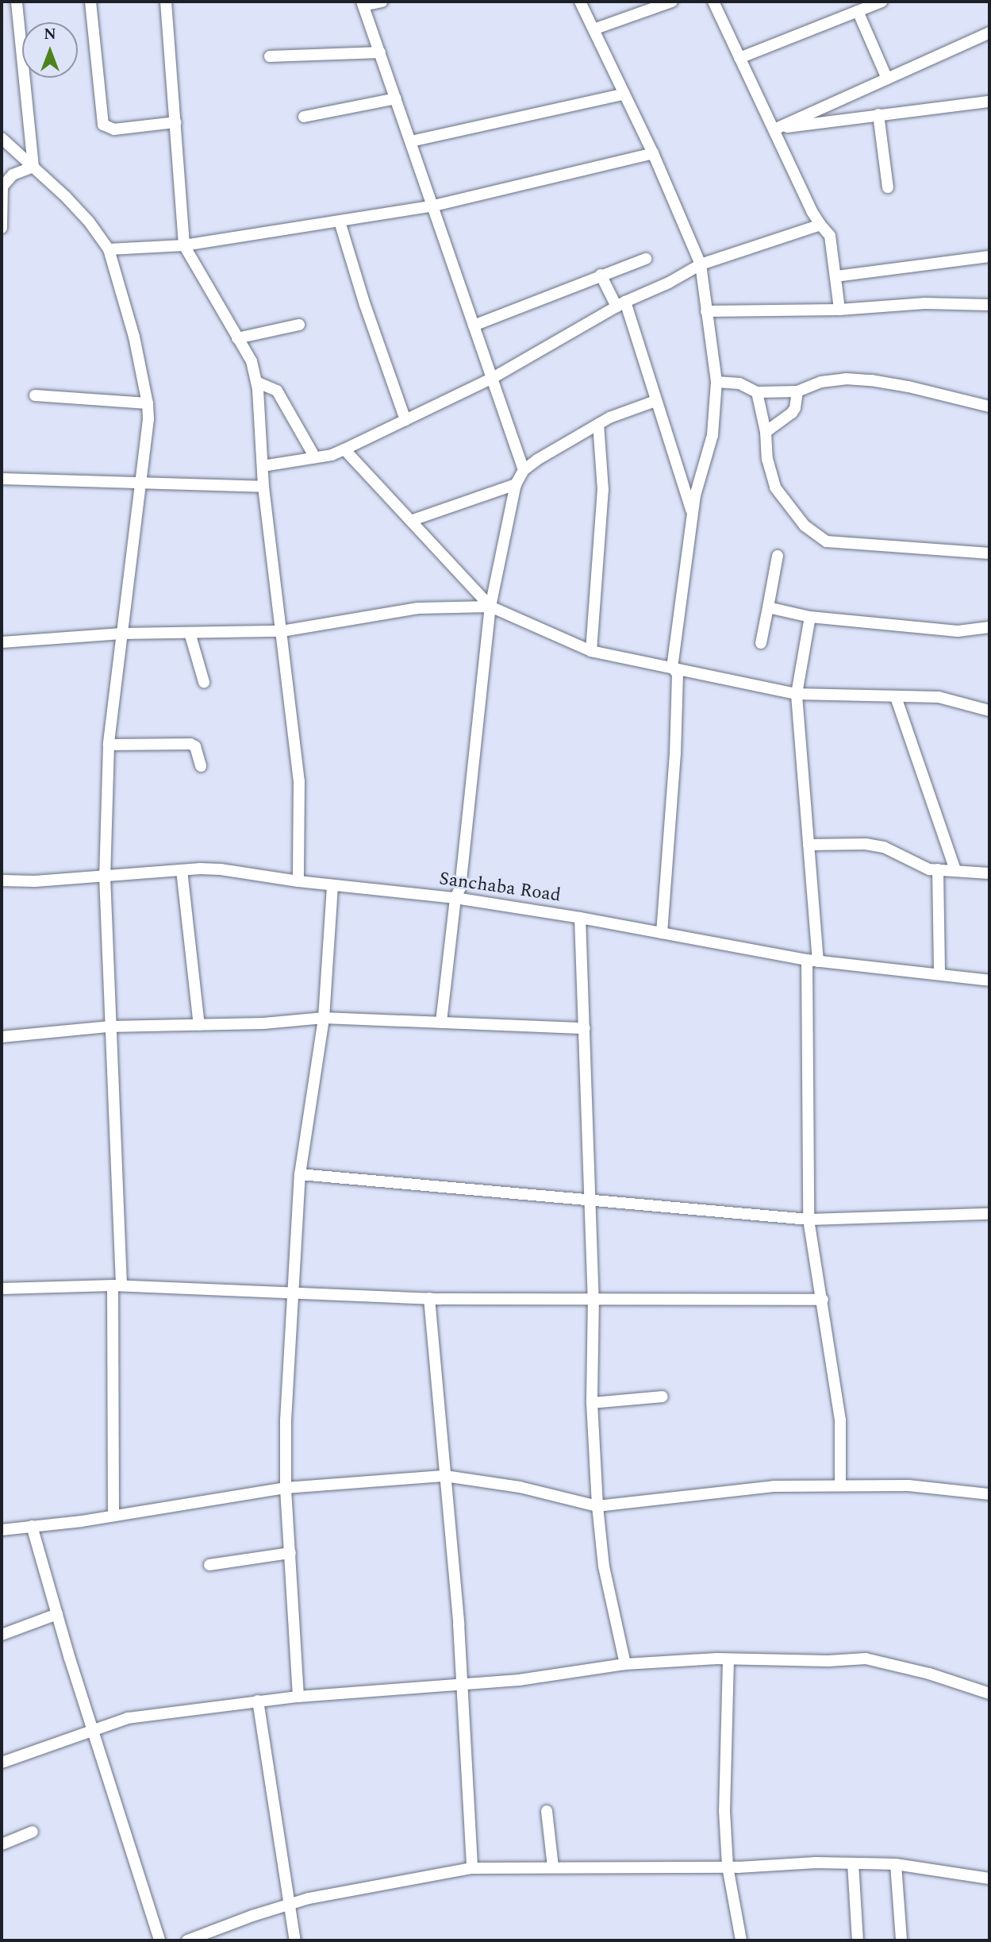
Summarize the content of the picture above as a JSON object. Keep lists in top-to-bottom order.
{
  "streets": {
    "street": ["Sanchaba Road"]
  },
  "north": "top"
}
